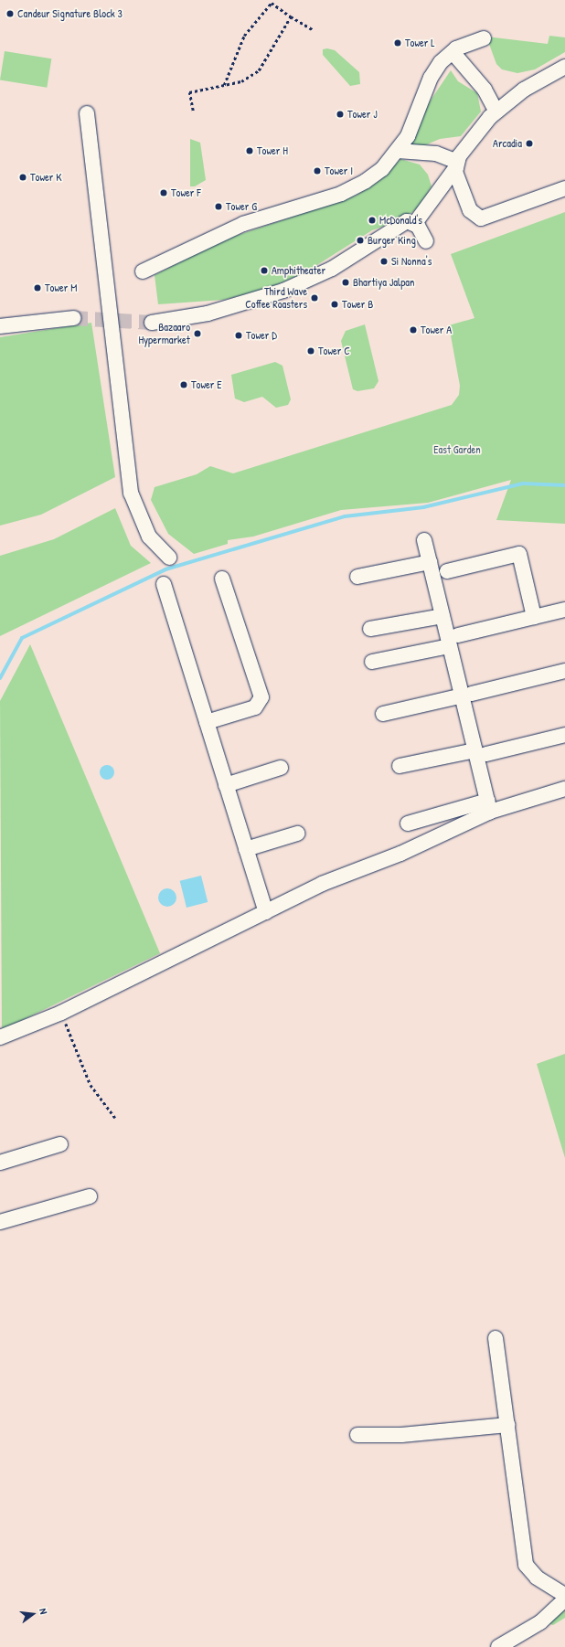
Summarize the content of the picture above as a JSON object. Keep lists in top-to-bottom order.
{
  "parks": ["East Garden"],
  "places": [
    "Candeur Signature Block 3",
    "Tower L",
    "Tower J",
    "Arcadia",
    "Tower H",
    "Tower I",
    "Tower K",
    "Tower F",
    "Tower G",
    "McDonald's",
    "Burger King",
    "Si Nonna's",
    "Amphitheater",
    "Bhartiya Jalpan",
    "Tower M",
    "Third Wave Coffee Roasters",
    "Tower B",
    "Tower A",
    "Bazaaro Hypermarket",
    "Tower D",
    "Tower C",
    "Tower E"
  ],
  "north": "right"
}
